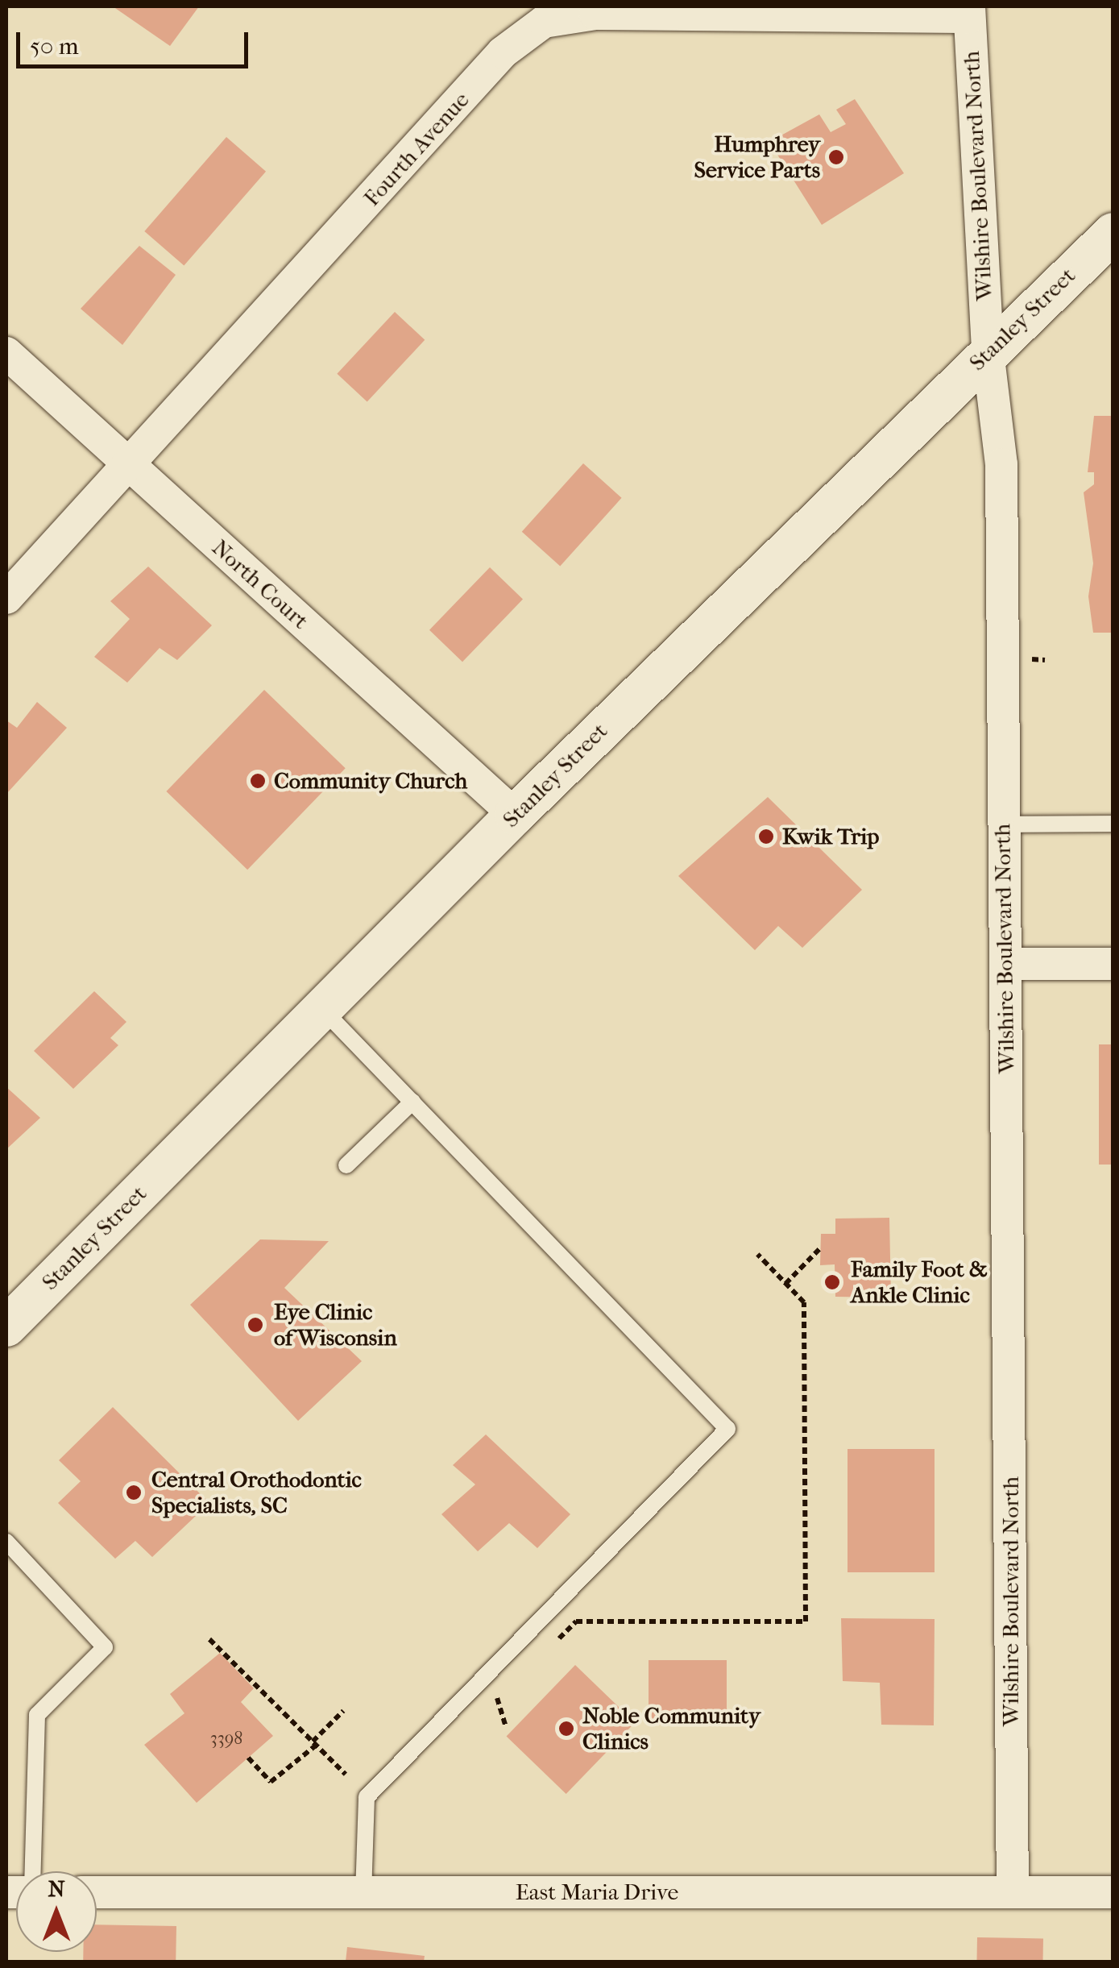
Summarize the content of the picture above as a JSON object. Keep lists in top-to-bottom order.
{
  "streets": {
    "street": [
      "Fourth Avenue",
      "Wilshire Boulevard North",
      "Stanley Street",
      "North Court",
      "East Maria Drive"
    ]
  },
  "crossings": [
    ["Fourth Avenue", "Wilshire Boulevard North"],
    ["Fourth Avenue", "North Court"],
    ["Wilshire Boulevard North", "Stanley Street"],
    ["Wilshire Boulevard North", "East Maria Drive"],
    ["Stanley Street", "North Court"]
  ],
  "places": [
    "Humphrey Service Parts",
    "Community Church",
    "Kwik Trip",
    "Family Foot & Ankle Clinic",
    "Eye Clinic of Wisconsin",
    "Central Orothodontic Specialists, SC",
    "Noble Community Clinics"
  ],
  "house_numbers": ["3398"],
  "scale_bar": "50 m",
  "north": "top"
}
